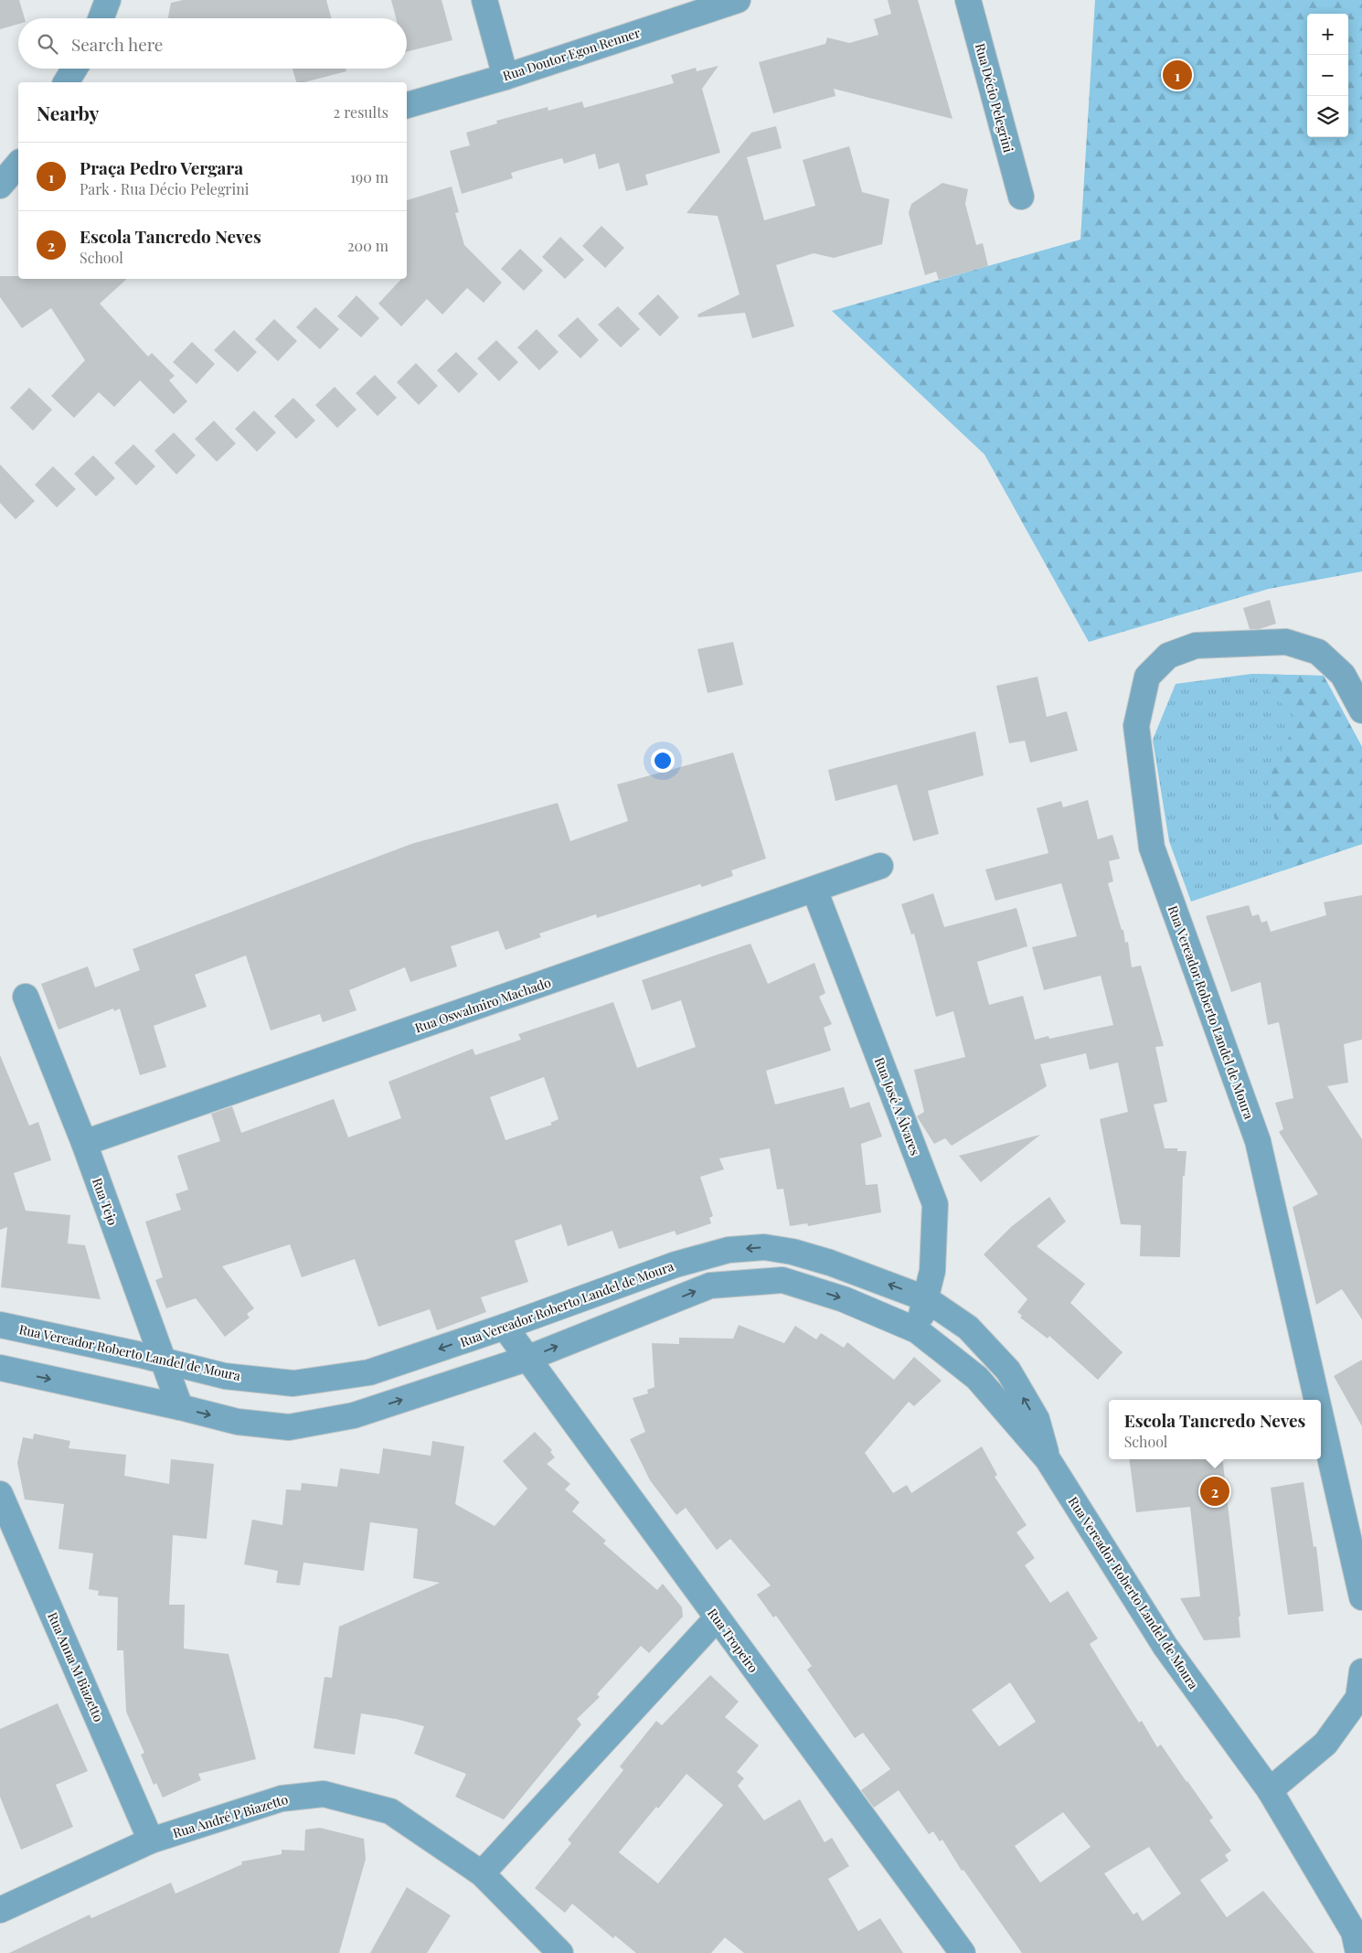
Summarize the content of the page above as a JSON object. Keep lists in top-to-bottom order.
{
  "streets": {
    "street": [
      "Rua Doutor Egon Renner",
      "Rua Décio Pelegrini",
      "Rua Oswalmiro Machado",
      "Rua Vereador Roberto Landel de Moura",
      "Rua José A Álvares",
      "Rua Tejo",
      "Rua Tropeiro",
      "Rua Anna M Biazetto",
      "Rua André P Biazetto"
    ]
  },
  "crossings": [
    ["Rua Oswalmiro Machado", "Rua José A Álvares"],
    ["Rua Oswalmiro Machado", "Rua Tejo"],
    ["Rua Vereador Roberto Landel de Moura", "Rua José A Álvares"],
    ["Rua Vereador Roberto Landel de Moura", "Rua Tejo"],
    ["Rua Vereador Roberto Landel de Moura", "Rua Tropeiro"],
    ["Rua Anna M Biazetto", "Rua André P Biazetto"]
  ],
  "page": {
    "map_buttons": ["+", "−"],
    "search": "Search here",
    "pins": ["1", "2"],
    "heading": ["Nearby", "2 results"],
    "list": [
      {
        "mark": "1",
        "name": "Praça Pedro Vergara",
        "note": "Park · Rua Décio Pelegrini",
        "value": "190 m"
      },
      {
        "mark": "2",
        "name": "Escola Tancredo Neves",
        "note": "School",
        "value": "200 m"
      }
    ],
    "popup": ["Escola Tancredo Neves", "School"]
  }
}
